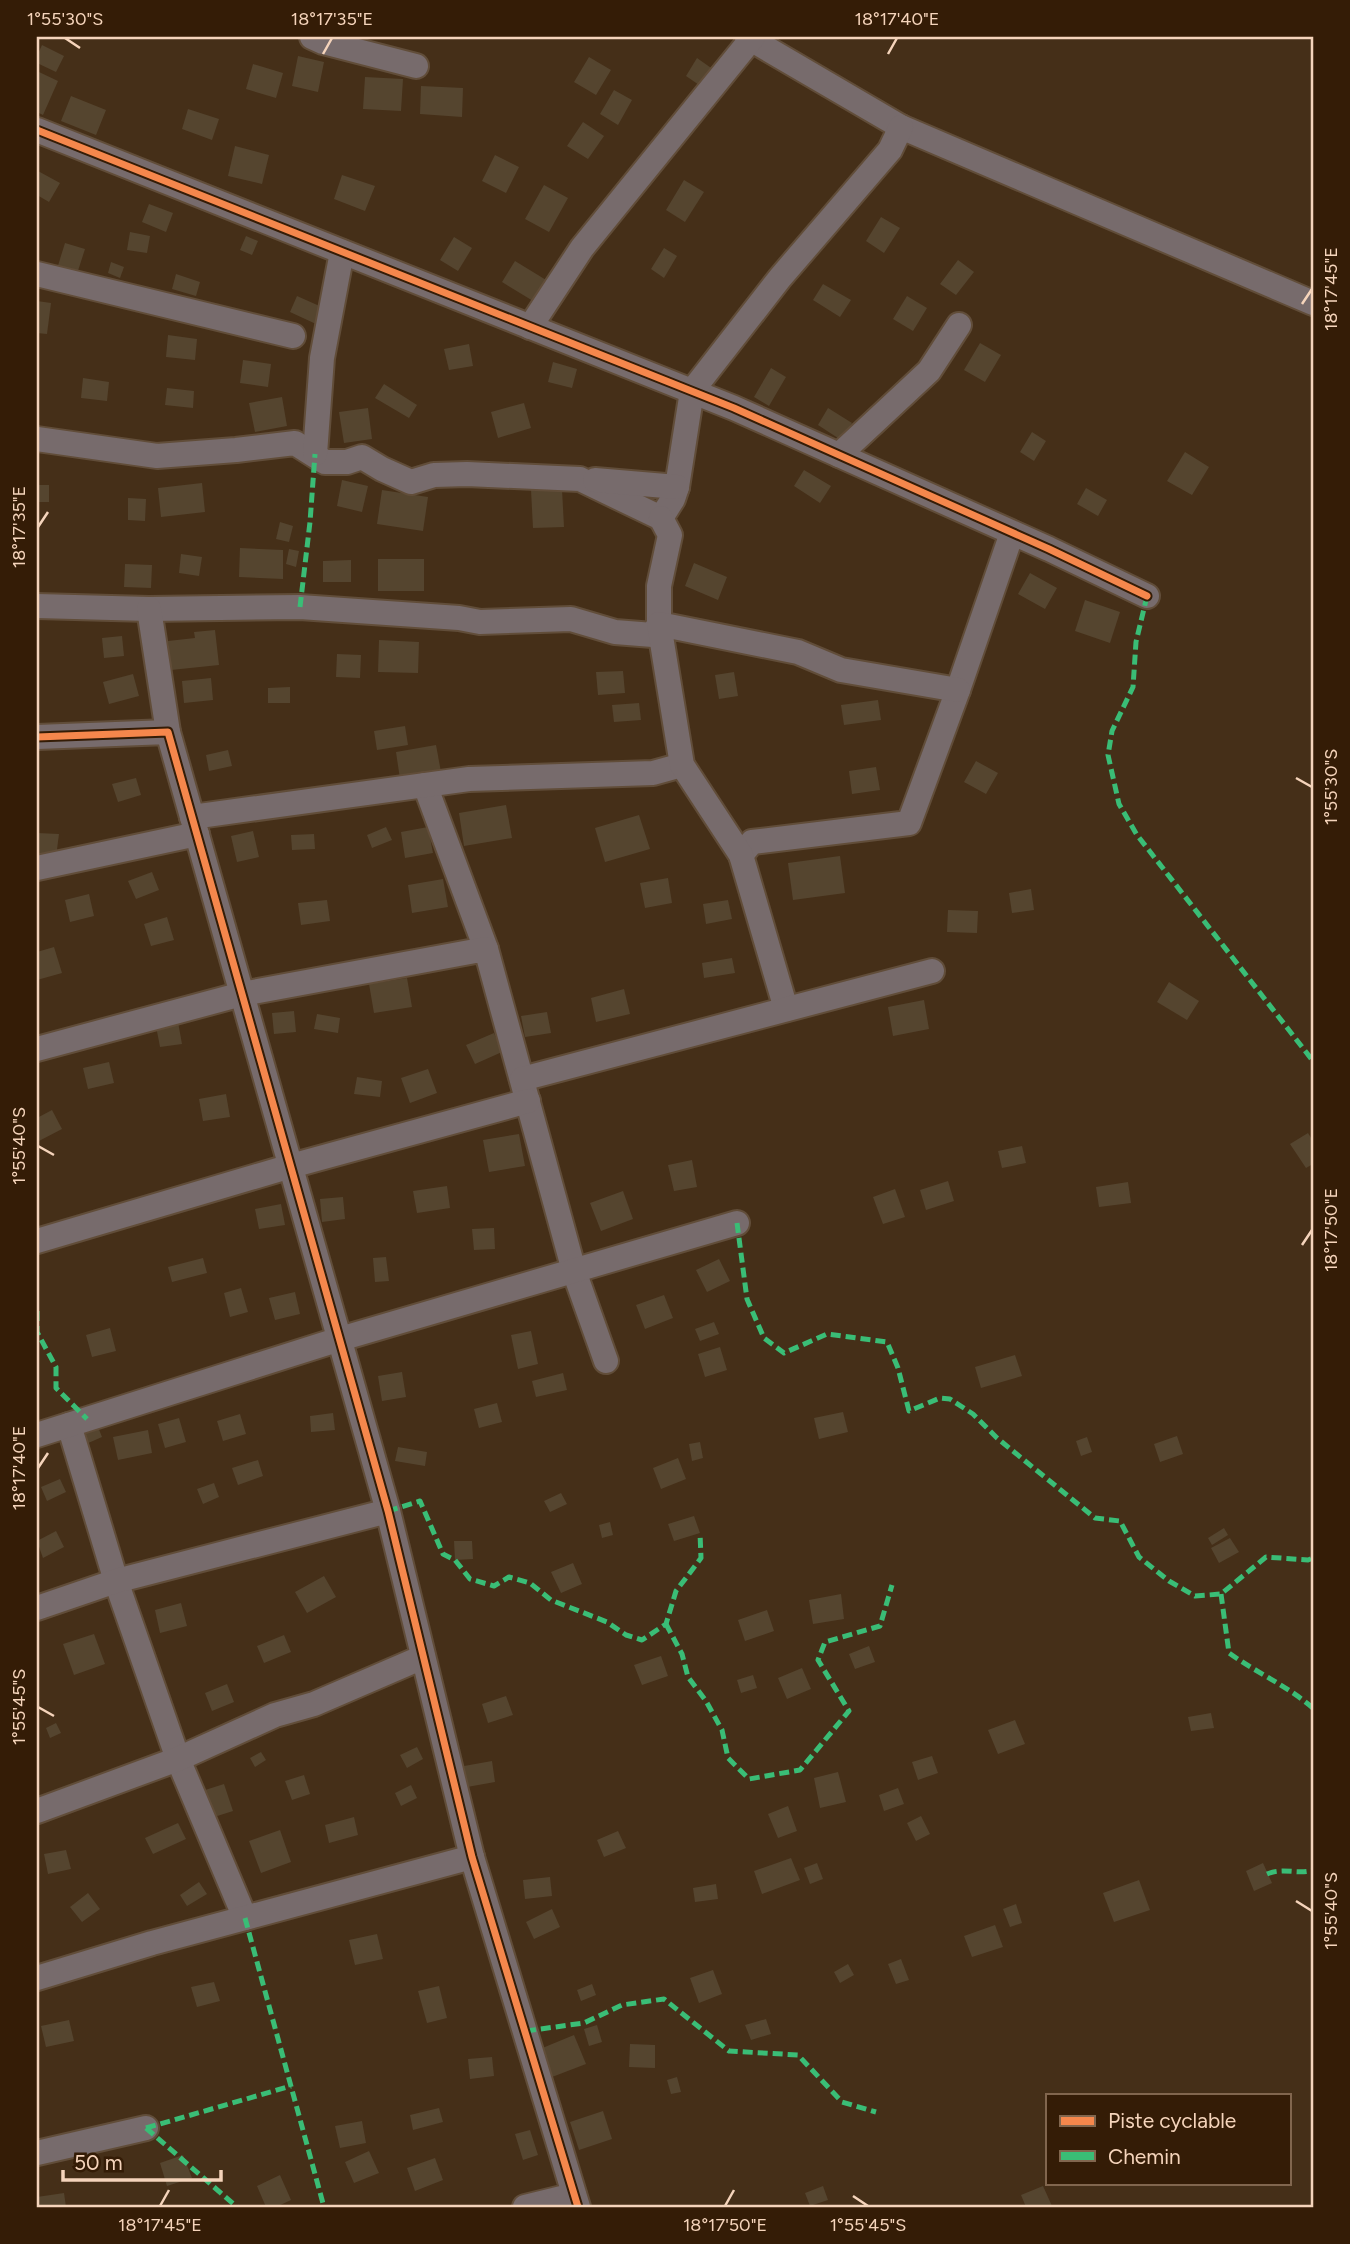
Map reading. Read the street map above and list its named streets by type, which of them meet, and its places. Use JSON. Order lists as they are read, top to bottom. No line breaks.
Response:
{"legend":["Piste cyclable","Chemin"],"scale_bar":"50 m","coordinates":["1°55'30\"S","18°17'35\"E","18°17'40\"E","18°17'45\"E","1°55'40\"S","18°17'50\"E","1°55'45\"S"]}
